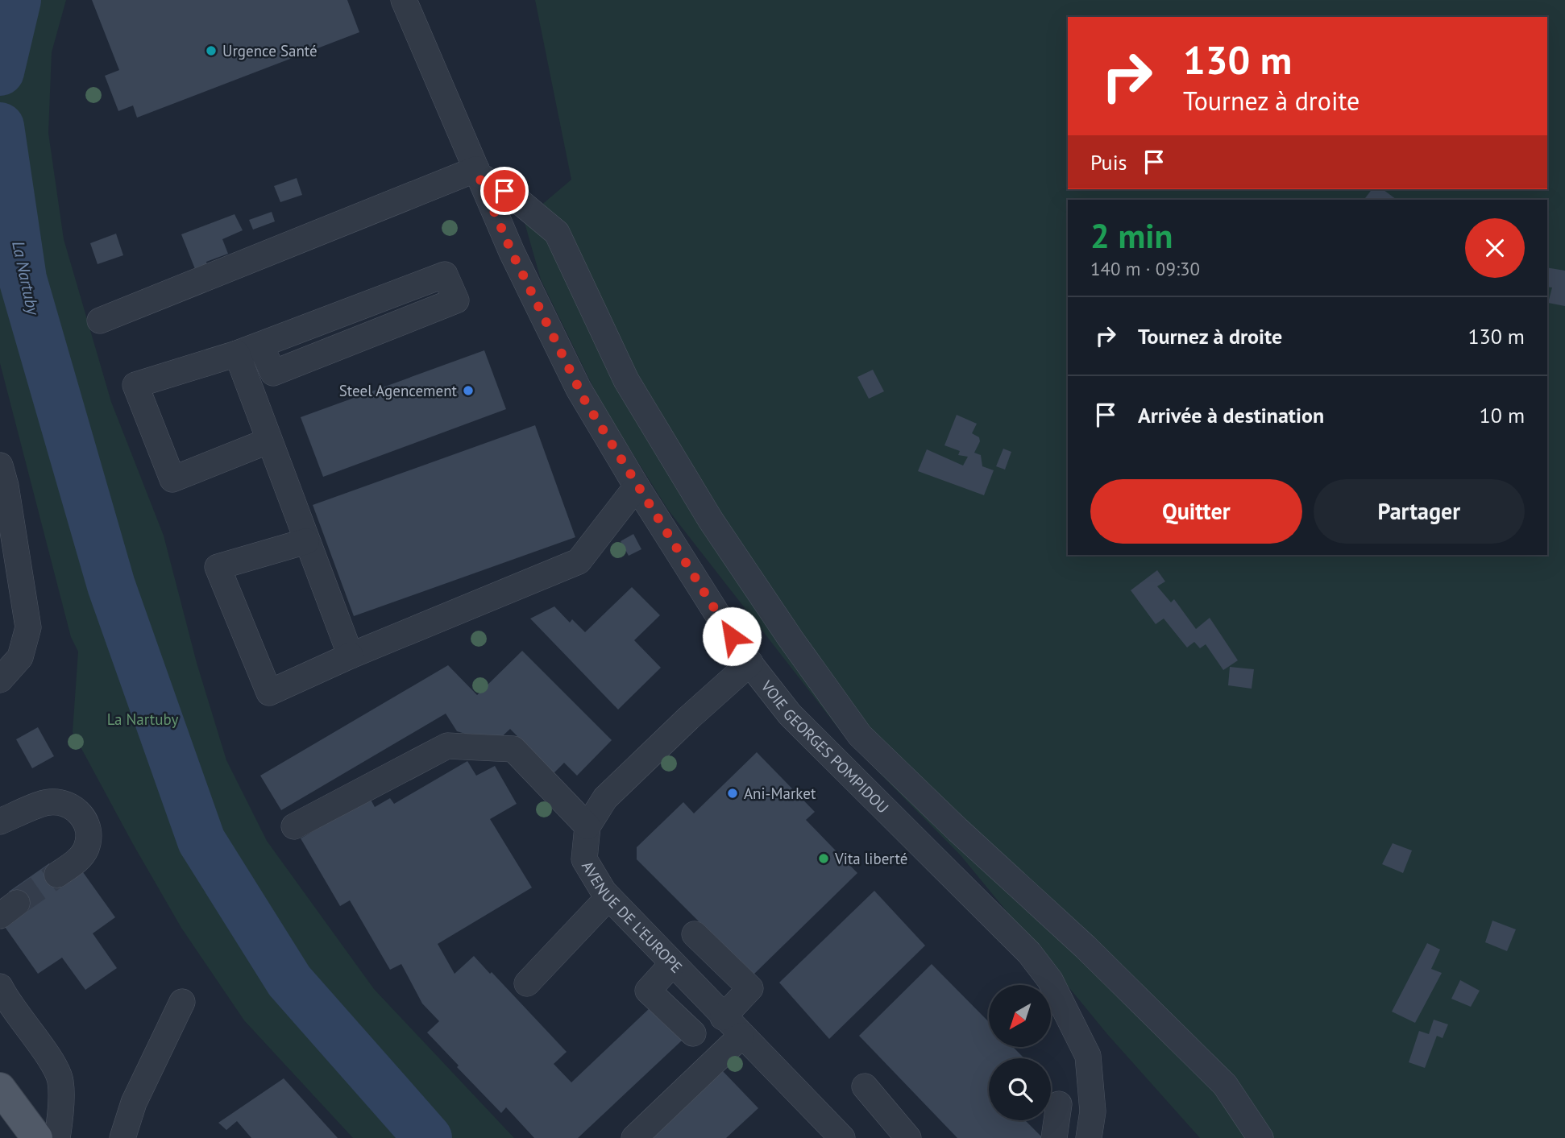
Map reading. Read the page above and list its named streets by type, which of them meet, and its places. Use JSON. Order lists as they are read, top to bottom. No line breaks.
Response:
{"streets":{"street":["VOIE GEORGES POMPIDOU","AVENUE DE L'EUROPE"]},"crossings":[["VOIE GEORGES POMPIDOU","AVENUE DE L'EUROPE"]],"water":["La Nartuby"],"parks":["La Nartuby"],"places":["Urgence Santé","Steel Agencement","Ani-Market","Vita liberté"],"north":"bottom left","page":{"turn":["130 m","Tournez à droite"],"then":"Puis","heading":["2 min","140 m · 09:30"],"list":[{"name":"Tournez à droite","value":"130 m"},{"name":"Arrivée à destination","value":"10 m"}],"buttons":["Quitter","Partager"]}}
